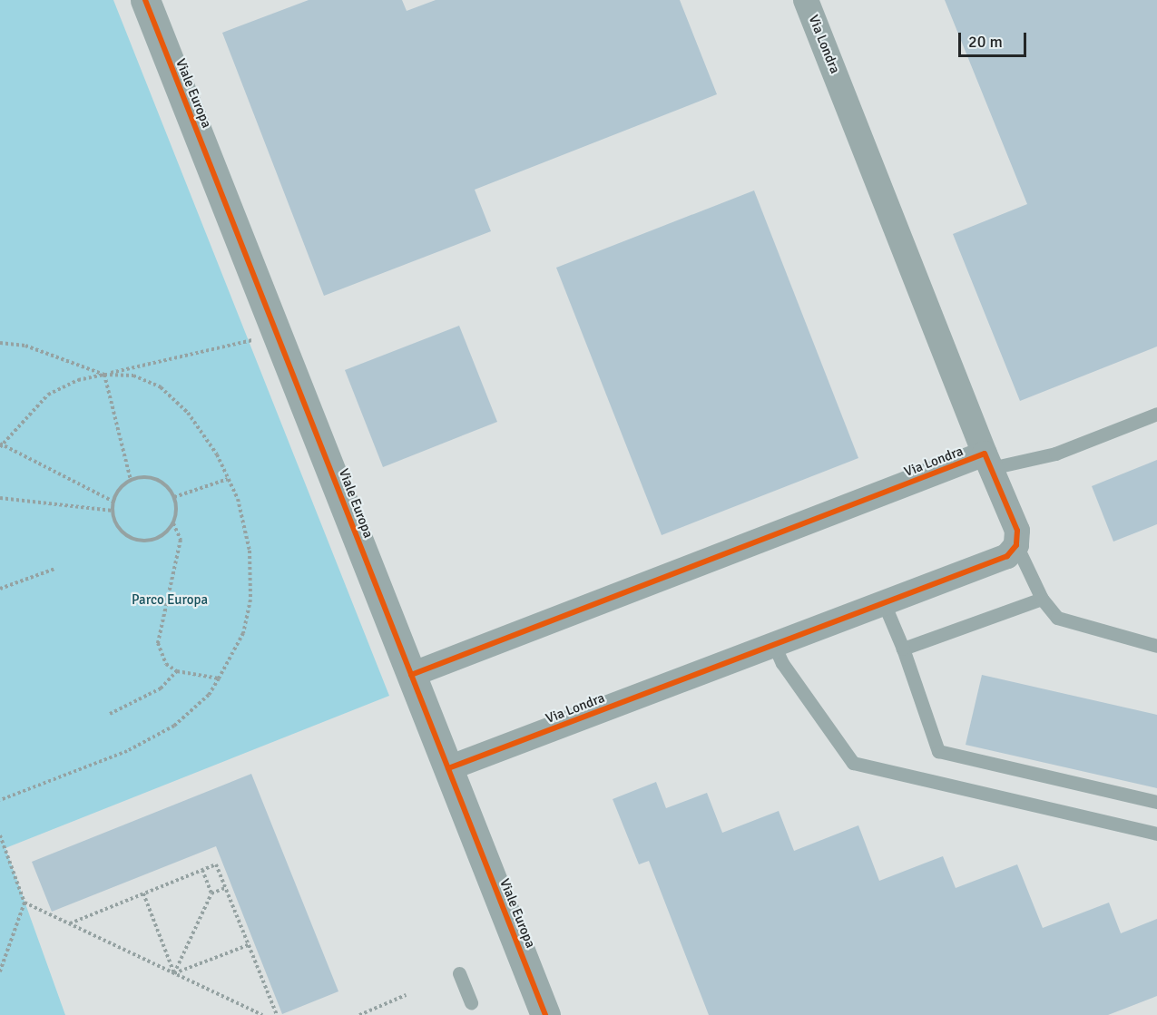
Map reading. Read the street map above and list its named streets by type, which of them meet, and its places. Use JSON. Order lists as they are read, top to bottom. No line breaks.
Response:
{"streets":{"street":["Via Londra","Viale Europa"]},"crossings":[["Via Londra","Viale Europa"]],"parks":["Parco Europa"],"scale_bar":"20 m"}
